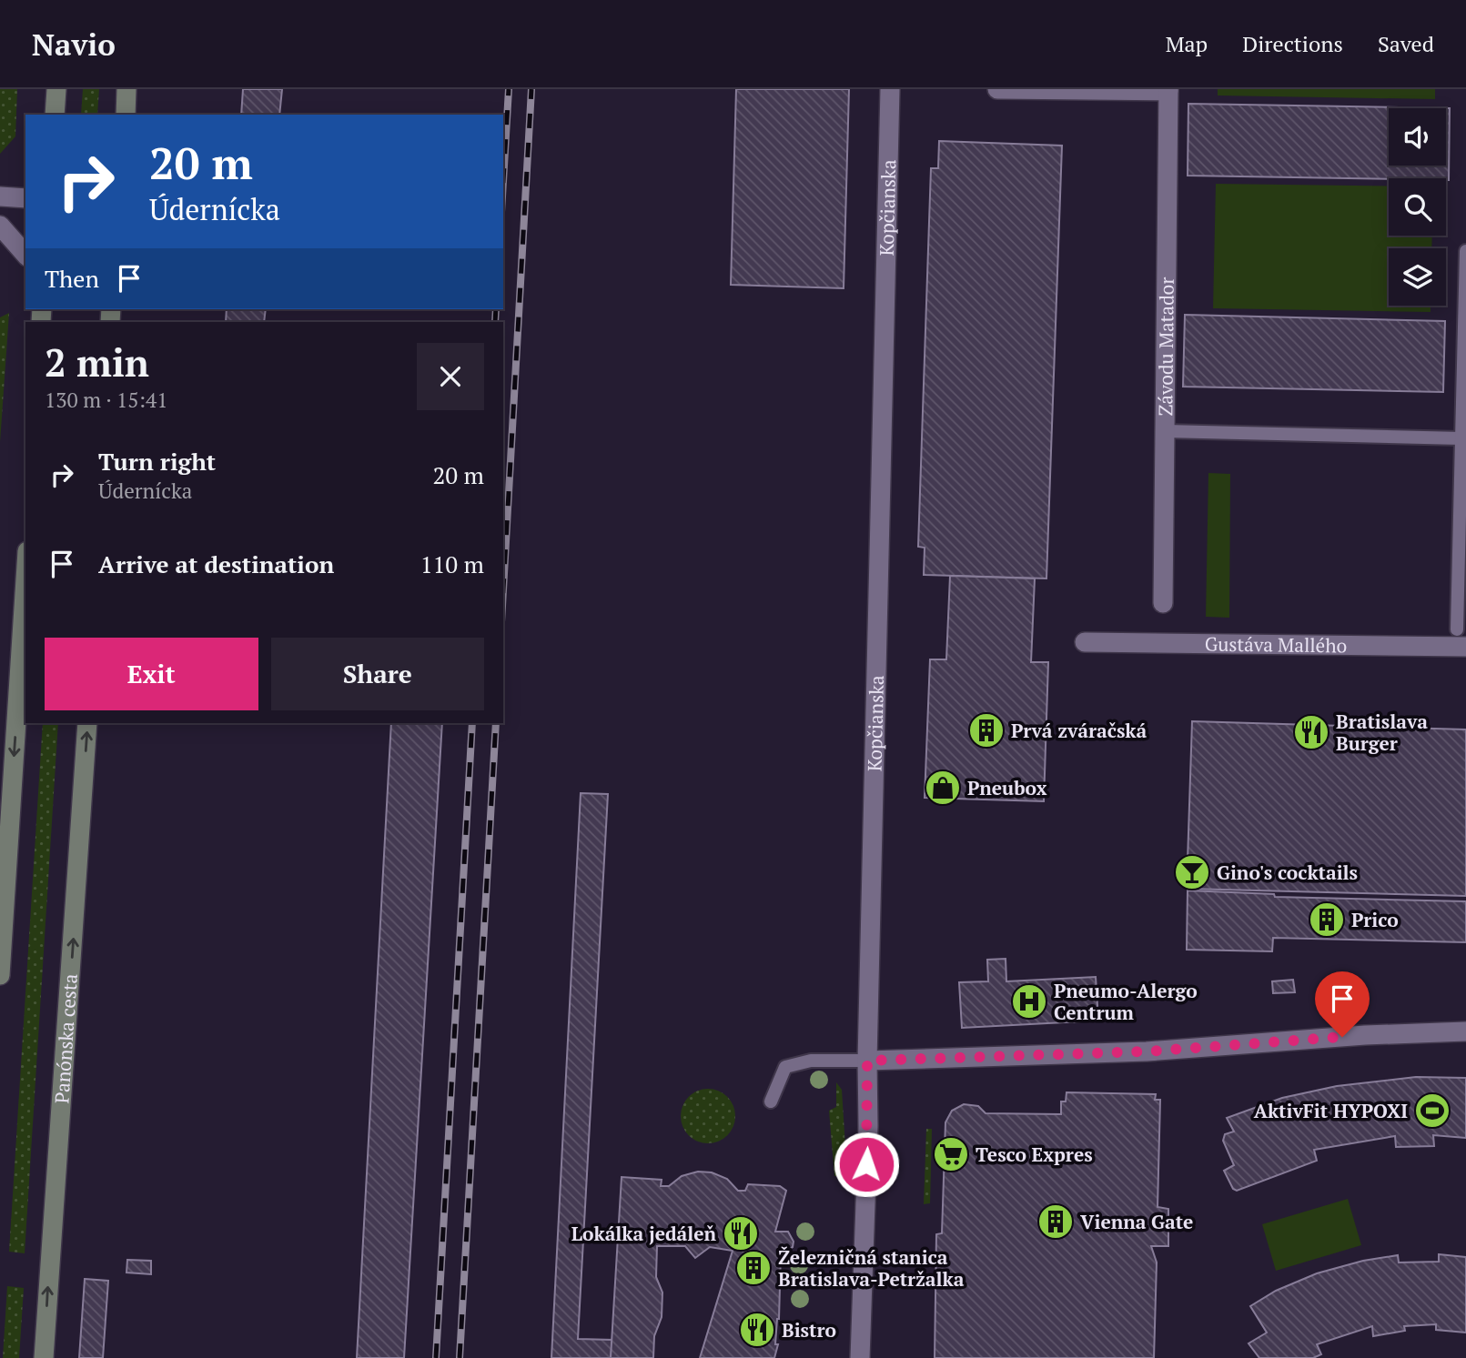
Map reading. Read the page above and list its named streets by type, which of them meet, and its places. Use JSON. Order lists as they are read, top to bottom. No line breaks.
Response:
{"streets":{"main road":["Panónska cesta"],"street":["Kopčianska","Závodu Matador","Gustáva Mallého"]},"places":{"building":["Prvá zváračská","Prico","Vienna Gate","Železničná stanica Bratislava-Petržalka"],"restaurant":["Bratislava Burger","Lokálka jedáleň","Bistro"],"shop":["Pneubox"],"bar":["Gino's cocktails"],"hospital":["Pneumo-Alergo Centrum"],"sports":["AktivFit HYPOXI"],"supermarket":["Tesco Expres"]},"page":{"header":"Navio","nav":["Map","Directions","Saved"],"turn":["20 m","Údernícka"],"then":"Then","heading":["2 min","130 m · 15:41"],"list":[{"name":"Turn right","note":"Údernícka","value":"20 m"},{"name":"Arrive at destination","value":"110 m"}],"buttons":["Exit","Share"]}}
